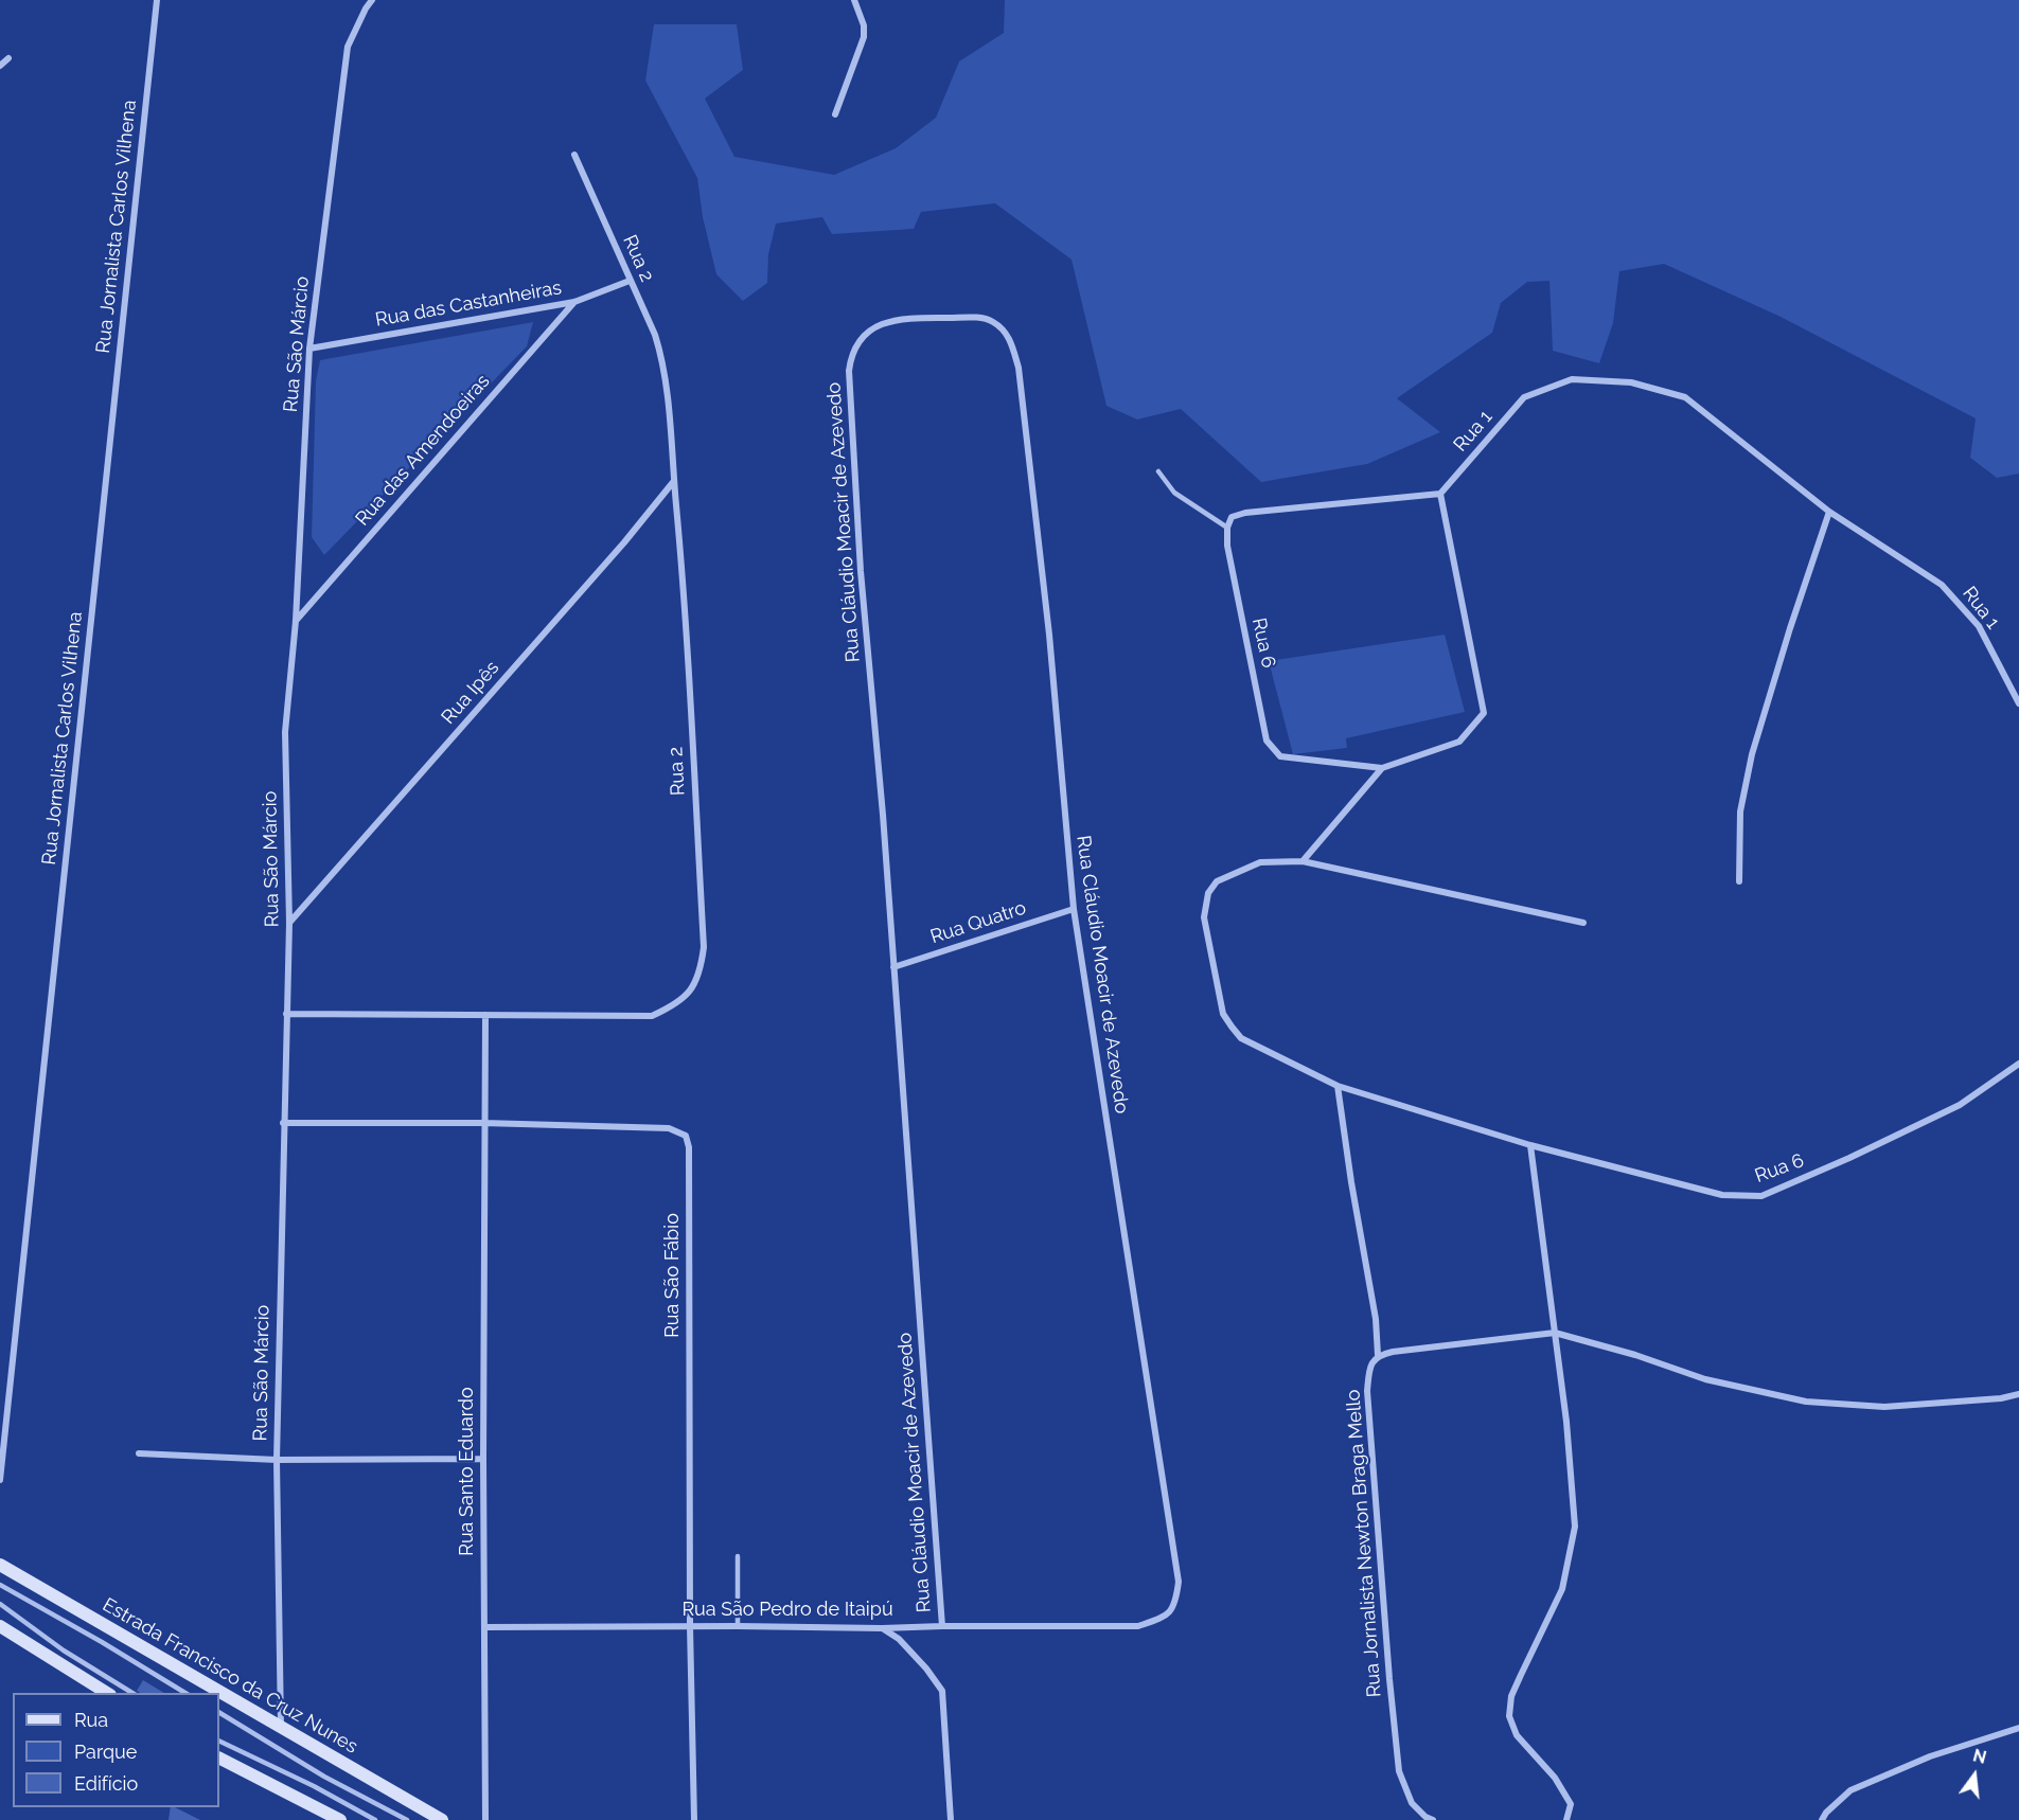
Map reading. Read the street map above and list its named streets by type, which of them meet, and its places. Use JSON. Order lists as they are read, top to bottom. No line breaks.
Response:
{"streets":{"main road":["Estrada Francisco da Cruz Nunes"],"street":["Rua Jornalista Carlos Vilhena","Rua 2","Rua das Castanheiras","Rua São Márcio","Rua 1","Rua das Amendoeiras","Rua Cláudio Moacir de Azevedo","Rua 6","Rua Ipês","Rua Quatro","Rua São Fábio","Rua Santo Eduardo","Rua Jornalista Newton Braga Mello","Rua São Pedro de Itaipú"]},"crossings":[["Rua 2","Rua das Castanheiras"],["Rua 2","Rua São Márcio"],["Rua 2","Rua Ipês"],["Rua 2","Rua Santo Eduardo"],["Rua das Castanheiras","Rua São Márcio"],["Rua das Castanheiras","Rua das Amendoeiras"],["Rua São Márcio","Rua das Amendoeiras"],["Rua São Márcio","Rua Ipês"],["Rua São Márcio","Rua São Fábio"],["Rua São Márcio","Estrada Francisco da Cruz Nunes"],["Rua Cláudio Moacir de Azevedo","Rua Quatro"],["Rua Cláudio Moacir de Azevedo","Rua São Pedro de Itaipú"],["Rua São Fábio","Rua Santo Eduardo"],["Rua São Fábio","Rua São Pedro de Itaipú"],["Rua Santo Eduardo","Rua São Pedro de Itaipú"]],"legend":["Rua","Parque","Edifício"],"north":"top"}
